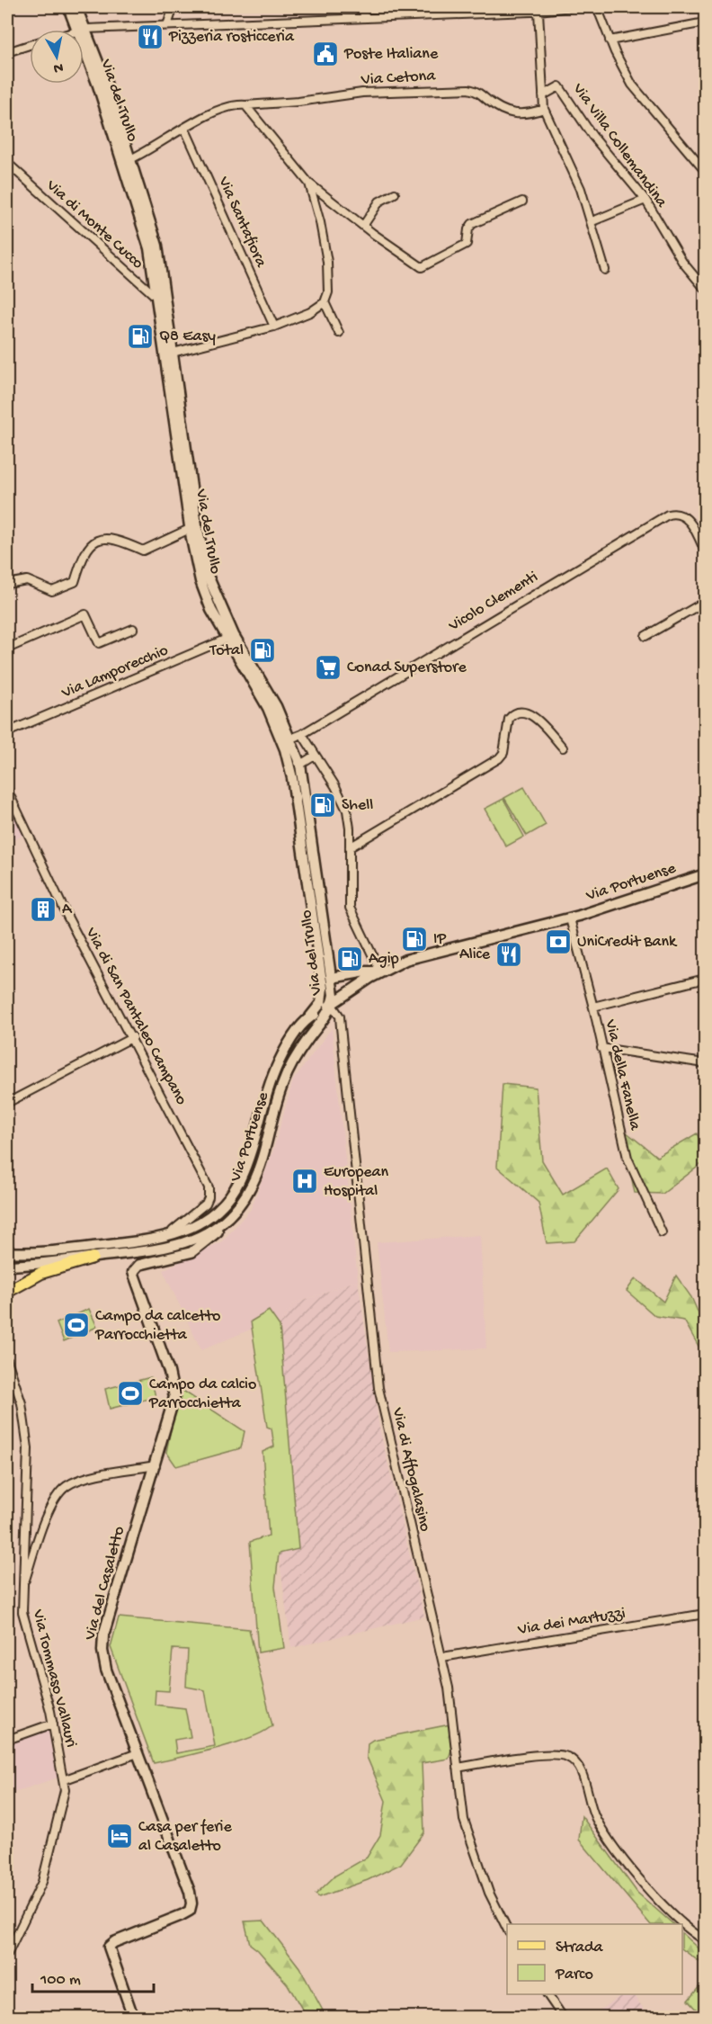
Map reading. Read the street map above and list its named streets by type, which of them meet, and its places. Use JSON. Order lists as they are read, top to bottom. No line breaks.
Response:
{"streets":{"street":["Via Cetona","Via del Trullo","Via Villa Collemandina","Via Santafiora","Via di Monte Cucco","Vicolo Clementi","Via Lamporecchio","Via Portuense","Via di San Pantaleo Campano","Via della Fanella","Via di Affogalasino","Via del Casaletto","Via dei Martuzzi","Via Tommaso Vallauri"]},"crossings":[["Via Cetona","Via del Trullo"],["Via Cetona","Via Santafiora"],["Via del Trullo","Via di Monte Cucco"],["Via del Trullo","Vicolo Clementi"],["Via del Trullo","Via Lamporecchio"],["Via del Trullo","Via Portuense"],["Via del Trullo","Via di Affogalasino"],["Via Portuense","Via di San Pantaleo Campano"],["Via Portuense","Via della Fanella"],["Via Portuense","Via di Affogalasino"],["Via Portuense","Via del Casaletto"],["Via di Affogalasino","Via dei Martuzzi"]],"places":{"restaurant":["Pizzeria rosticceria","Alice"],"public building":["Poste Italiane"],"fuel station":["Q8 Easy","Total","Shell","IP","Agip"],"supermarket":["Conad Superstore"],"building":["A"],"bank":["UniCredit Bank"],"hospital":["European Hospital"],"sports":["Campo da calcetto Parrocchietta","Campo da calcio Parrocchietta"],"hotel":["Casa per ferie al Casaletto"]},"legend":["Strada","Parco"],"scale_bar":"100 m","north":"bottom"}
